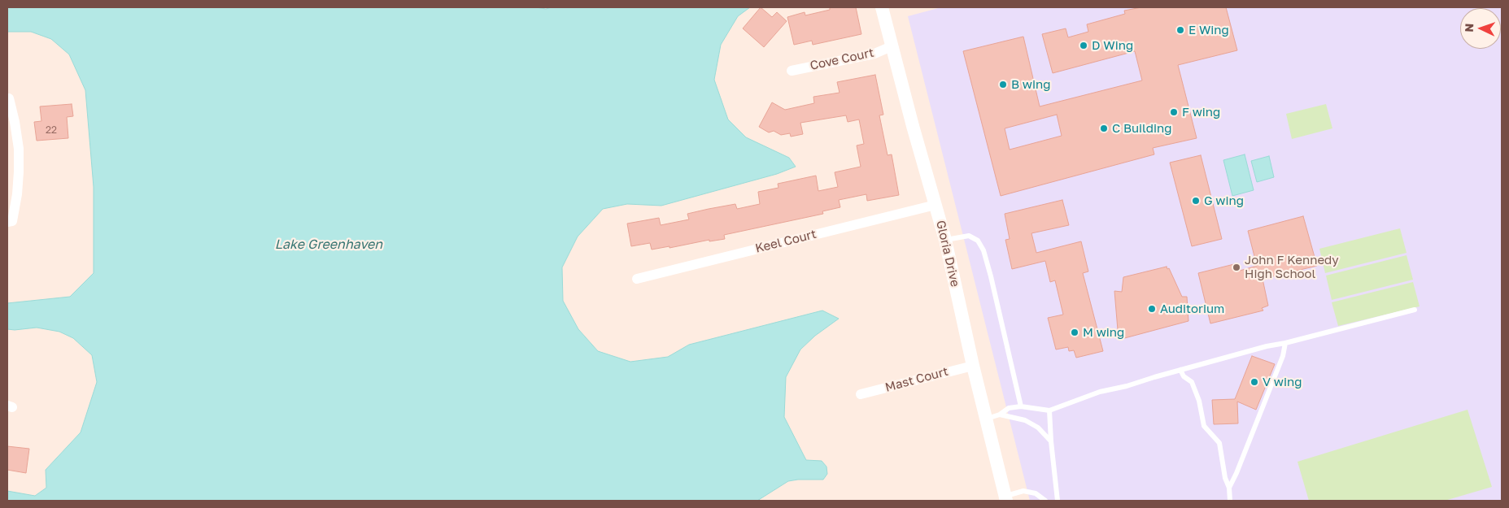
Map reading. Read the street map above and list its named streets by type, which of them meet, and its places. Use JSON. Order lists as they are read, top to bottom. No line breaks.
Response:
{"streets":{"street":["Cove Court","Keel Court","Gloria Drive","Mast Court"]},"crossings":[["Cove Court","Gloria Drive"],["Keel Court","Gloria Drive"],["Gloria Drive","Mast Court"]],"water":["Lake Greenhaven"],"places":["E Wing","D Wing","B wing","F wing","C Building","G wing","John F Kennedy High School","Auditorium","M wing","V wing"],"house_numbers":["22"],"north":"left"}
